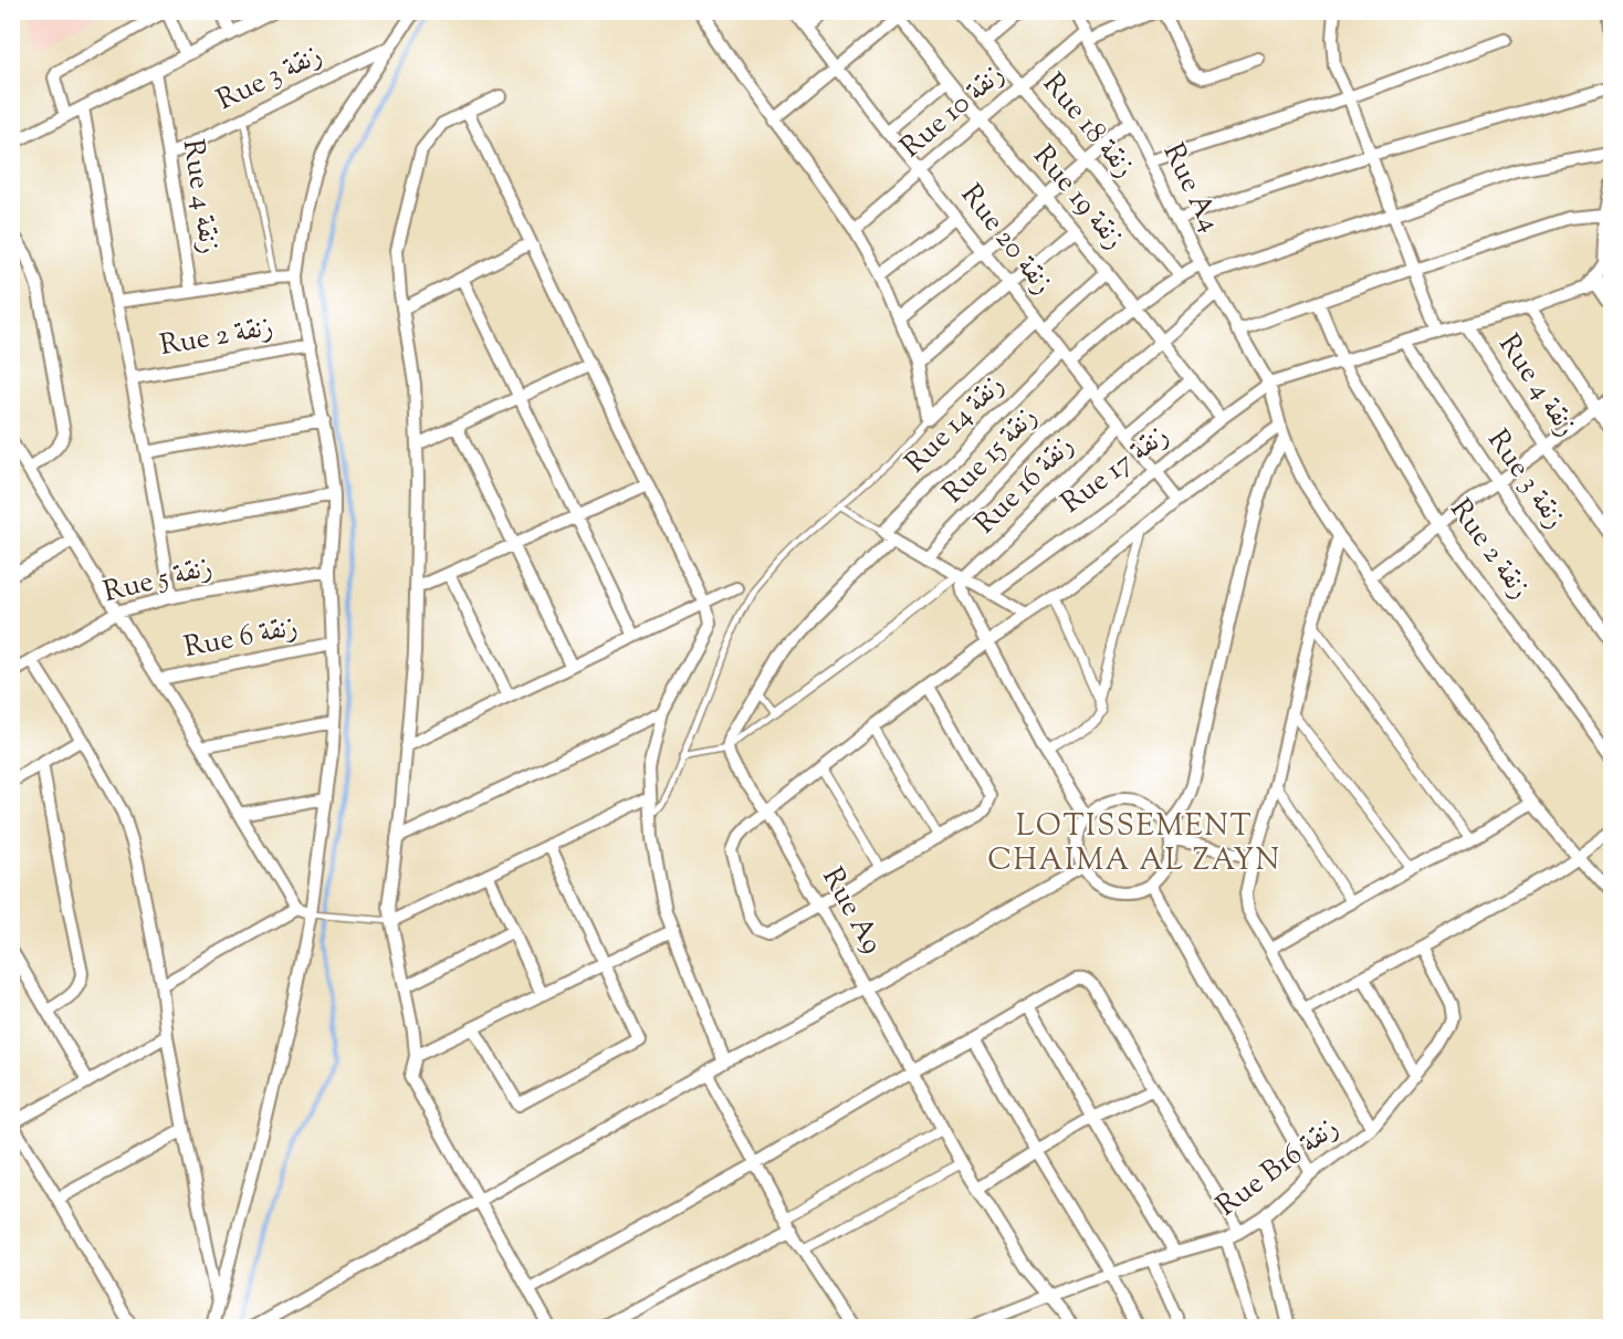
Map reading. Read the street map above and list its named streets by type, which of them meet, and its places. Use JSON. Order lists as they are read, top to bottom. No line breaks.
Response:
{"streets":{"street":["Rue 3 زنقة","Rue 10 زنقة","Rue 18 زنقة","Rue A4","Rue 4 زنقة","Rue 19 زنقة","Rue 20 زنقة","Rue 2 زنقة","Rue 14 زنقة","Rue 15 زنقة","Rue 17 زنقة","Rue 16 زنقة","Rue 5 زنقة","Rue 6 زنقة","Rue A9","Rue B16 زنقة"]},"crossings":[["Rue 3 زنقة","Rue 4 زنقة"],["Rue 3 زنقة","Rue 17 زنقة"],["Rue 10 زنقة","Rue 18 زنقة"],["Rue 10 زنقة","Rue A4"],["Rue 10 زنقة","Rue 19 زنقة"],["Rue 10 زنقة","Rue 20 زنقة"],["Rue A4","Rue 15 زنقة"],["Rue A4","Rue 17 زنقة"],["Rue 4 زنقة","Rue 17 زنقة"],["Rue 19 زنقة","Rue 15 زنقة"],["Rue 19 زنقة","Rue 17 زنقة"],["Rue 19 زنقة","Rue 16 زنقة"],["Rue 20 زنقة","Rue 14 زنقة"],["Rue 20 زنقة","Rue 15 زنقة"],["Rue 20 زنقة","Rue 17 زنقة"],["Rue 20 زنقة","Rue 16 زنقة"],["Rue 2 زنقة","Rue 17 زنقة"],["Rue A9","Rue B16 زنقة"]],"districts":["LOTISSEMENT CHAIMA AL ZAYN"]}
